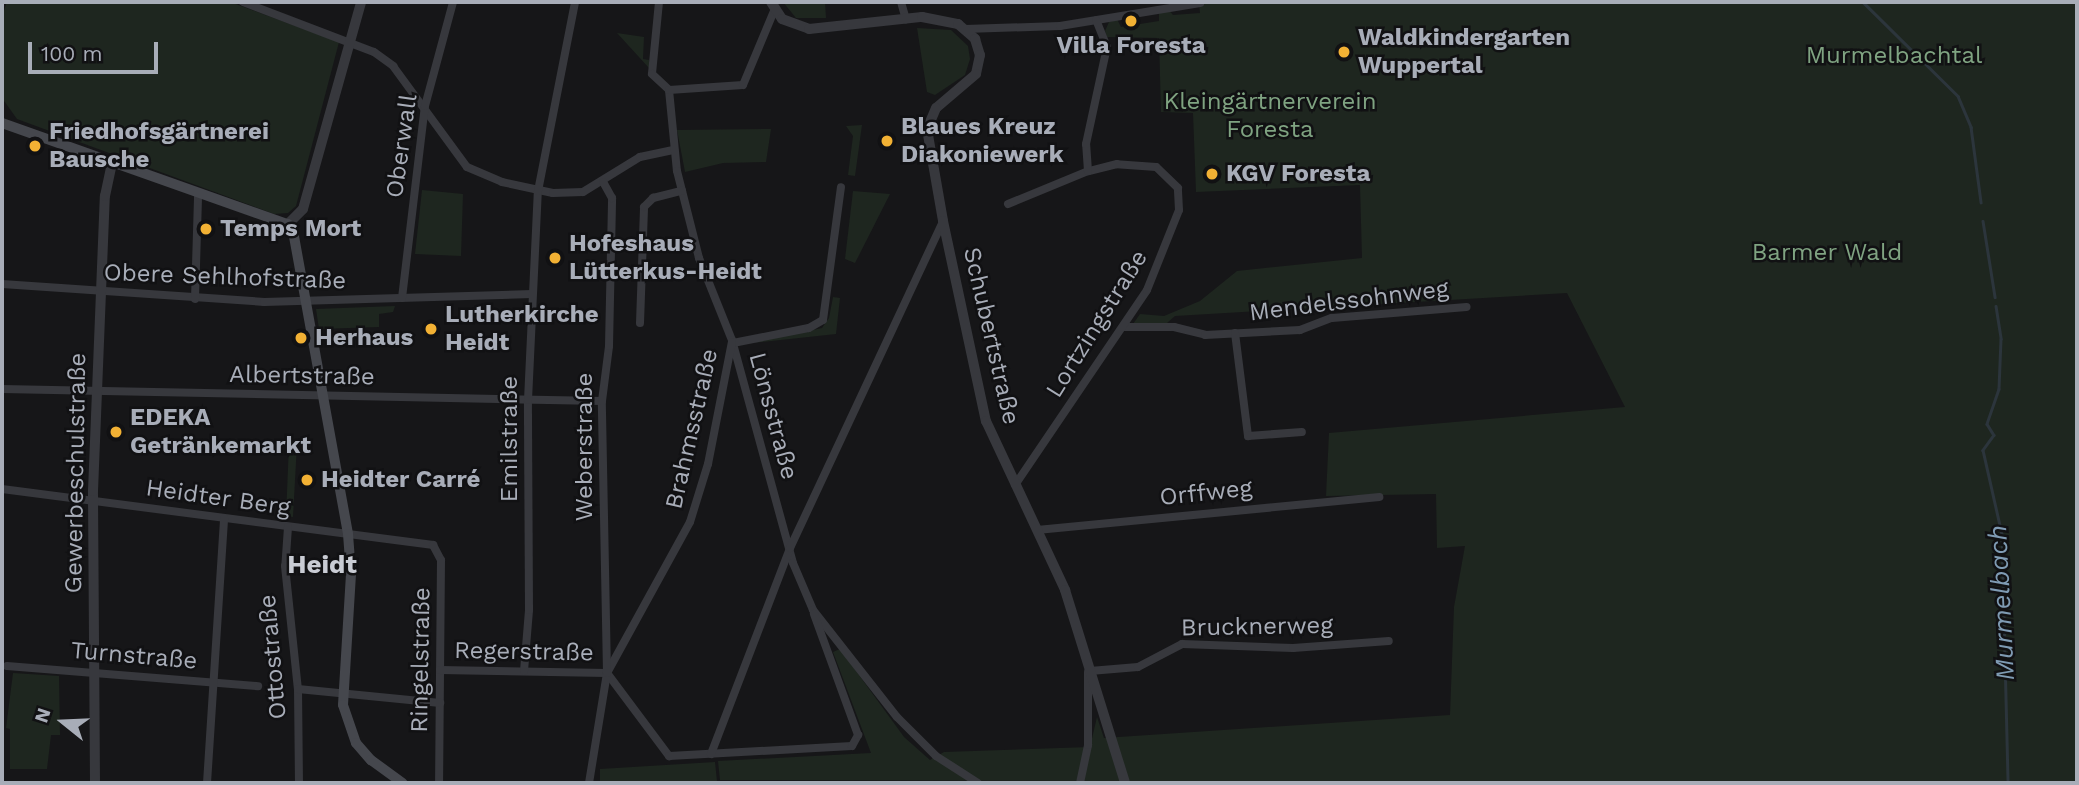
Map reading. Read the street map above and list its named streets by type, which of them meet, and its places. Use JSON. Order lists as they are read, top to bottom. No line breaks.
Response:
{"streets":{"street":["Oberwall","Obere Sehlhofstraße","Mendelssohnweg","Lortzingstraße","Schubertstraße","Albertstraße","Lönsstraße","Brahmsstraße","Emilstraße","Weberstraße","Gewerbeschulstraße","Orffweg","Heidter Berg","Brucknerweg","Regerstraße","Turnstraße","Ottostraße","Ringelstraße"]},"crossings":[["Oberwall","Obere Sehlhofstraße"],["Obere Sehlhofstraße","Emilstraße"],["Obere Sehlhofstraße","Gewerbeschulstraße"],["Mendelssohnweg","Lortzingstraße"],["Lortzingstraße","Schubertstraße"],["Schubertstraße","Orffweg"],["Schubertstraße","Brucknerweg"],["Albertstraße","Emilstraße"],["Albertstraße","Weberstraße"],["Albertstraße","Gewerbeschulstraße"],["Lönsstraße","Brahmsstraße"],["Brahmsstraße","Weberstraße"],["Brahmsstraße","Regerstraße"],["Emilstraße","Regerstraße"],["Weberstraße","Regerstraße"],["Gewerbeschulstraße","Heidter Berg"],["Gewerbeschulstraße","Turnstraße"],["Heidter Berg","Ottostraße"],["Heidter Berg","Ringelstraße"],["Regerstraße","Ringelstraße"]],"districts":["Heidt"],"water":["Murmelbach"],"parks":["Murmelbachtal","Kleingärtnerverein Foresta","Barmer Wald"],"places":["Villa Foresta","Waldkindergarten Wuppertal","Blaues Kreuz Diakoniewerk","Friedhofsgärtnerei Bausche","KGV Foresta","Temps Mort","Hofeshaus Lütterkus-Heidt","Lutherkirche Heidt","Herhaus","EDEKA Getränkemarkt","Heidter Carré"],"scale_bar":"100 m","north":"left"}
